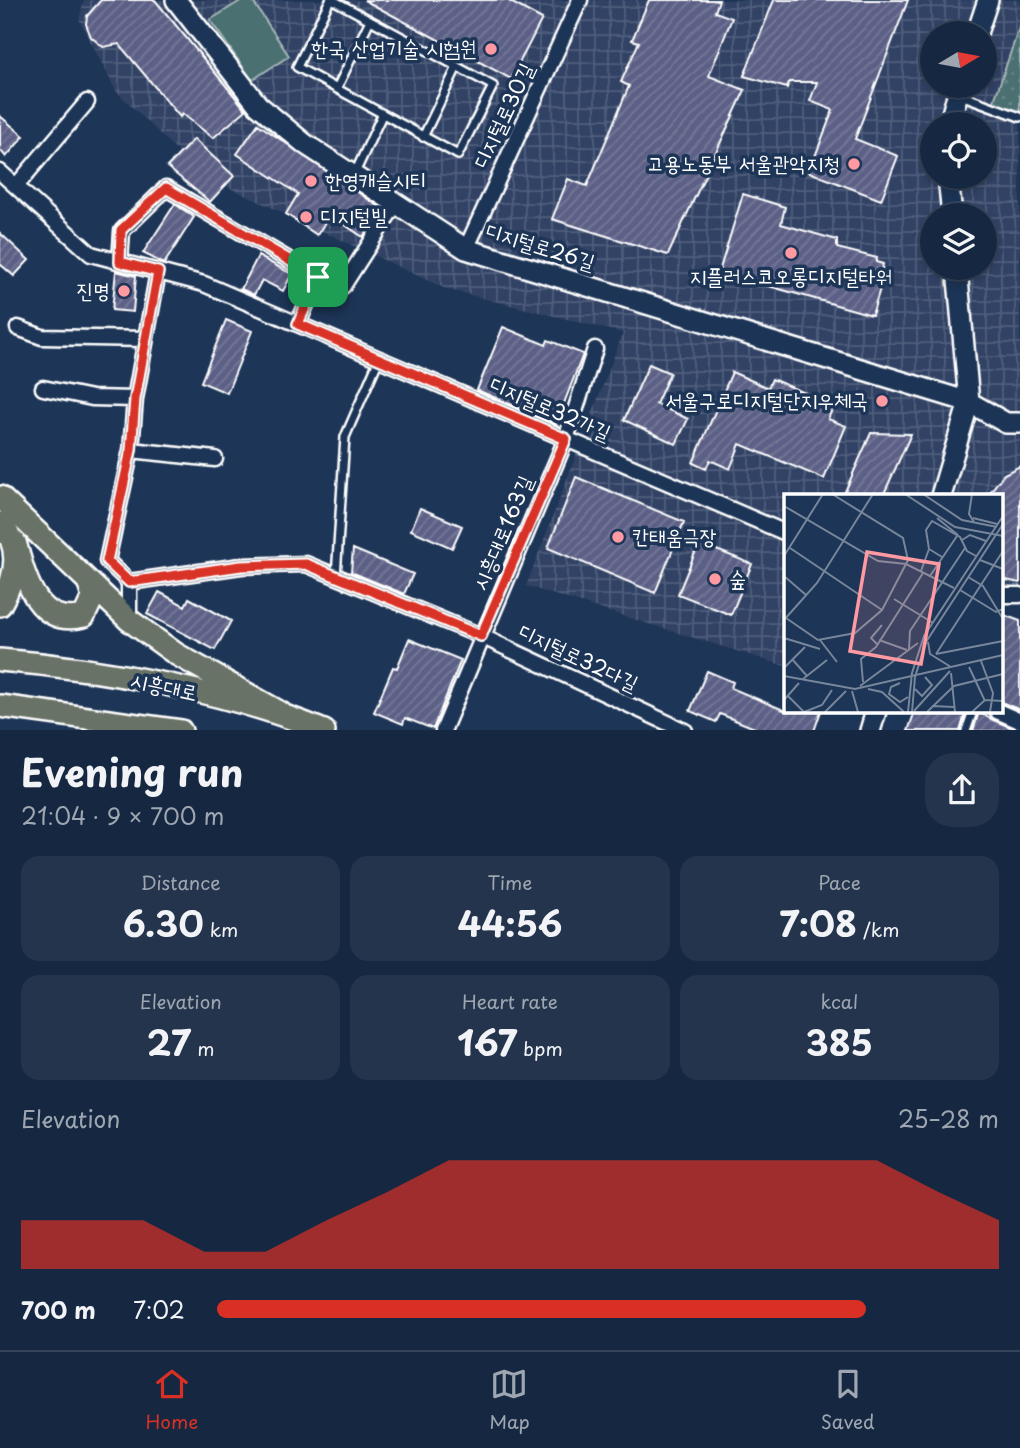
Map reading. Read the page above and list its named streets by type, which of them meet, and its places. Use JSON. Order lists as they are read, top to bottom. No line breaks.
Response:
{"streets":{"main road":["시흥대로"],"street":["디지털로30길","디지털로26길","디지털로32가길","시흥대로163길","디지털로32다길"]},"crossings":[["디지털로30길","디지털로26길"],["디지털로32가길","시흥대로163길"],["시흥대로163길","디지털로32다길"]],"places":["한국 산업기술 시험원","고용노동부 서울관악지청","한영캐슬시티","디지털빌","지플러스코오롱디지털타워","진명","서울구로디지털단지우체국","칸태움극장","숲"],"north":"right","page":{"heading":["Evening run","21:04 · 9 × 700 m"],"stats":[["Distance","6.30 km"],["Time","44:56"],["Pace","7:08 /km"],["Elevation","27 m"],["Heart rate","167 bpm"],["kcal","385"]],"chart":["Elevation","25–28 m"],"list":[{"name":"700 m","note":"7:02"}],"tabs":["Home","Map","Saved"]}}
